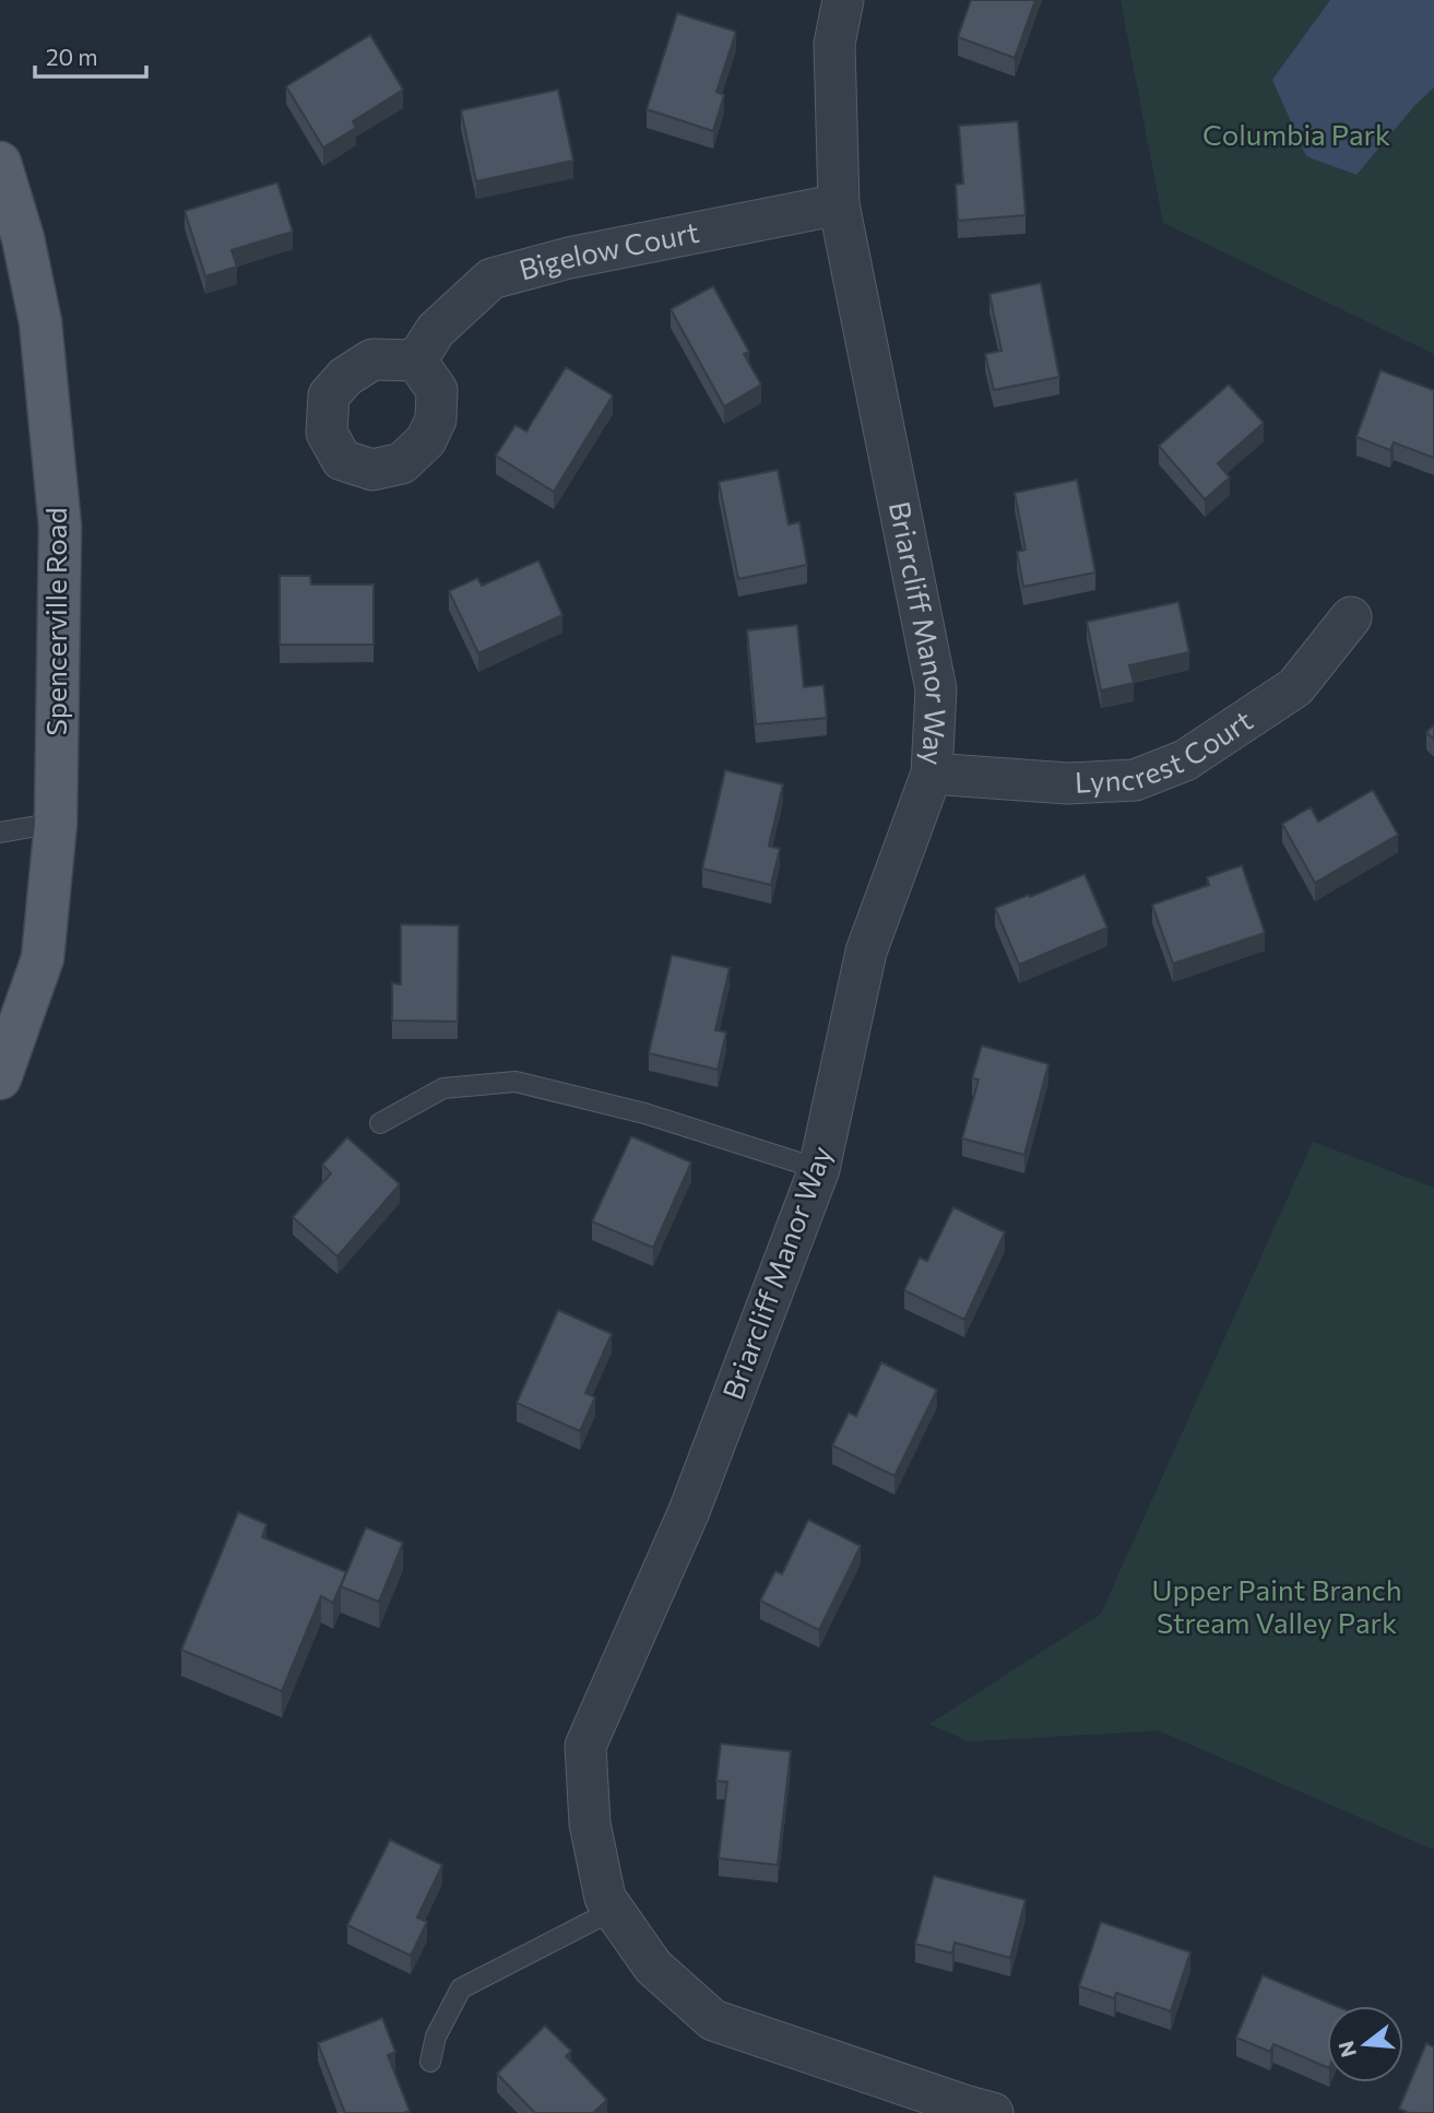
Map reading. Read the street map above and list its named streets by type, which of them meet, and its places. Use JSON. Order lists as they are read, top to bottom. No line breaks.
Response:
{"streets":{"main road":["Spencerville Road"],"street":["Bigelow Court","Briarcliff Manor Way","Lyncrest Court"]},"crossings":[["Bigelow Court","Briarcliff Manor Way"],["Briarcliff Manor Way","Lyncrest Court"]],"parks":["Columbia Park","Upper Paint Branch Stream Valley Park"],"scale_bar":"20 m","north":"left"}
